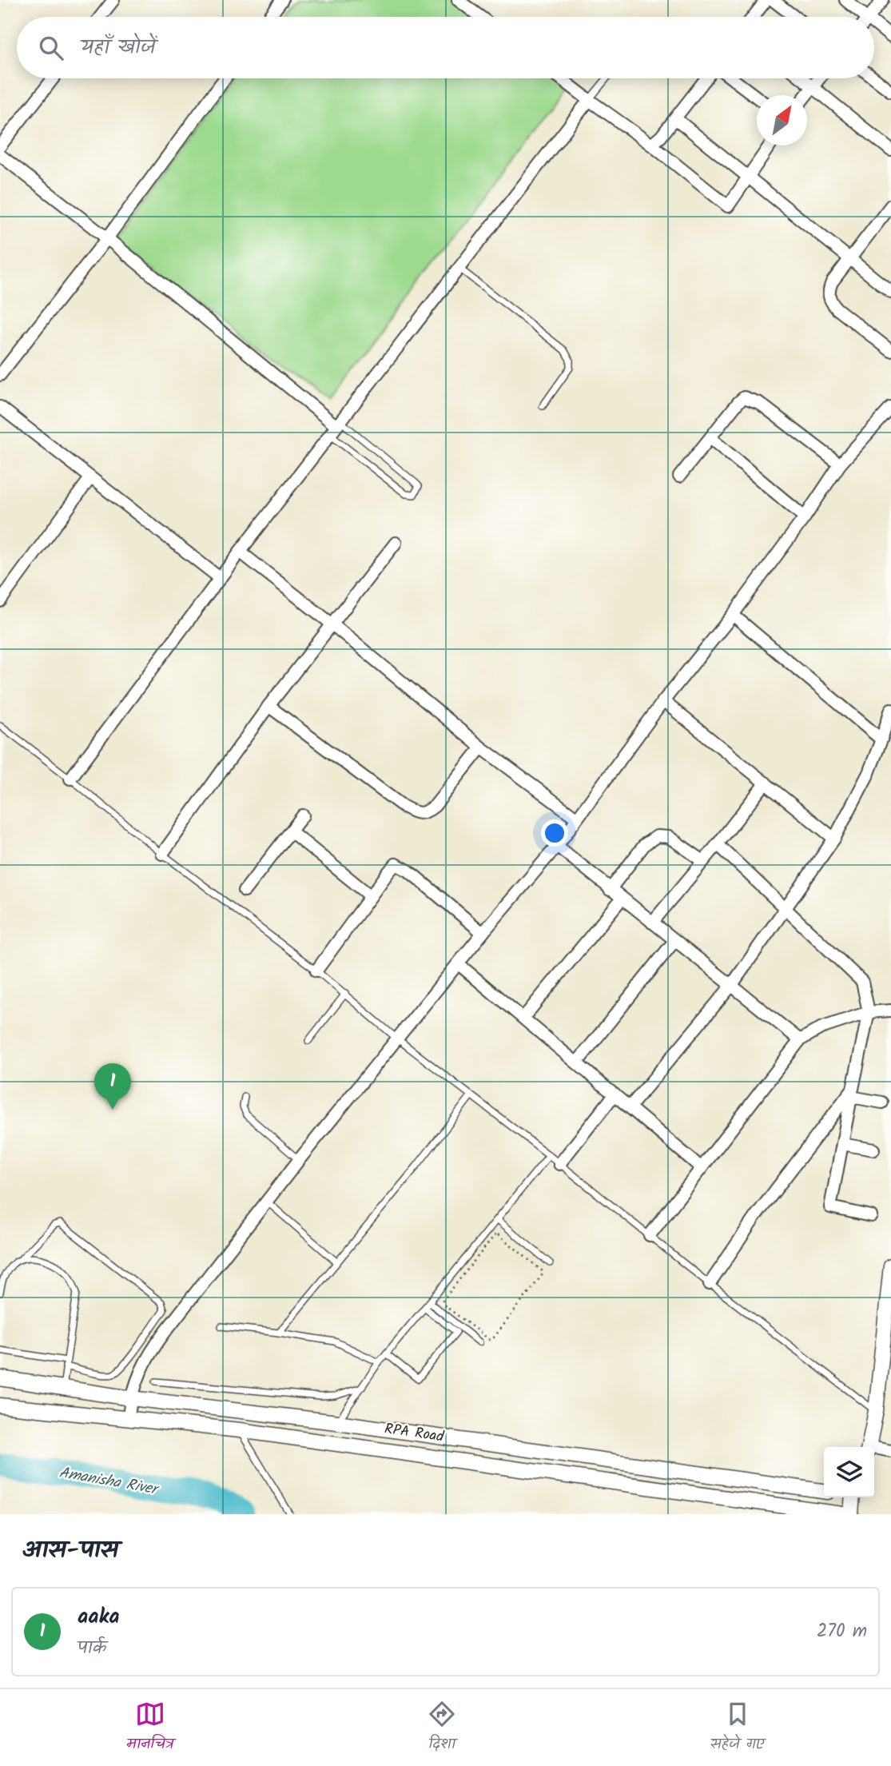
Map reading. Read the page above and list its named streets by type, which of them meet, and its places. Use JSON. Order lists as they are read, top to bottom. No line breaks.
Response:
{"streets":{"street":["RPA Road"]},"water":["Amanisha River"],"north":"top right","page":{"search":"यहाँ खोजें","pins":"1","heading":"आस-पास","list":[{"mark":"1","name":"aaka","note":"पार्क","value":"270 m"}],"nav":["मानचित्र","दिशा","सहेजे गए"]}}
